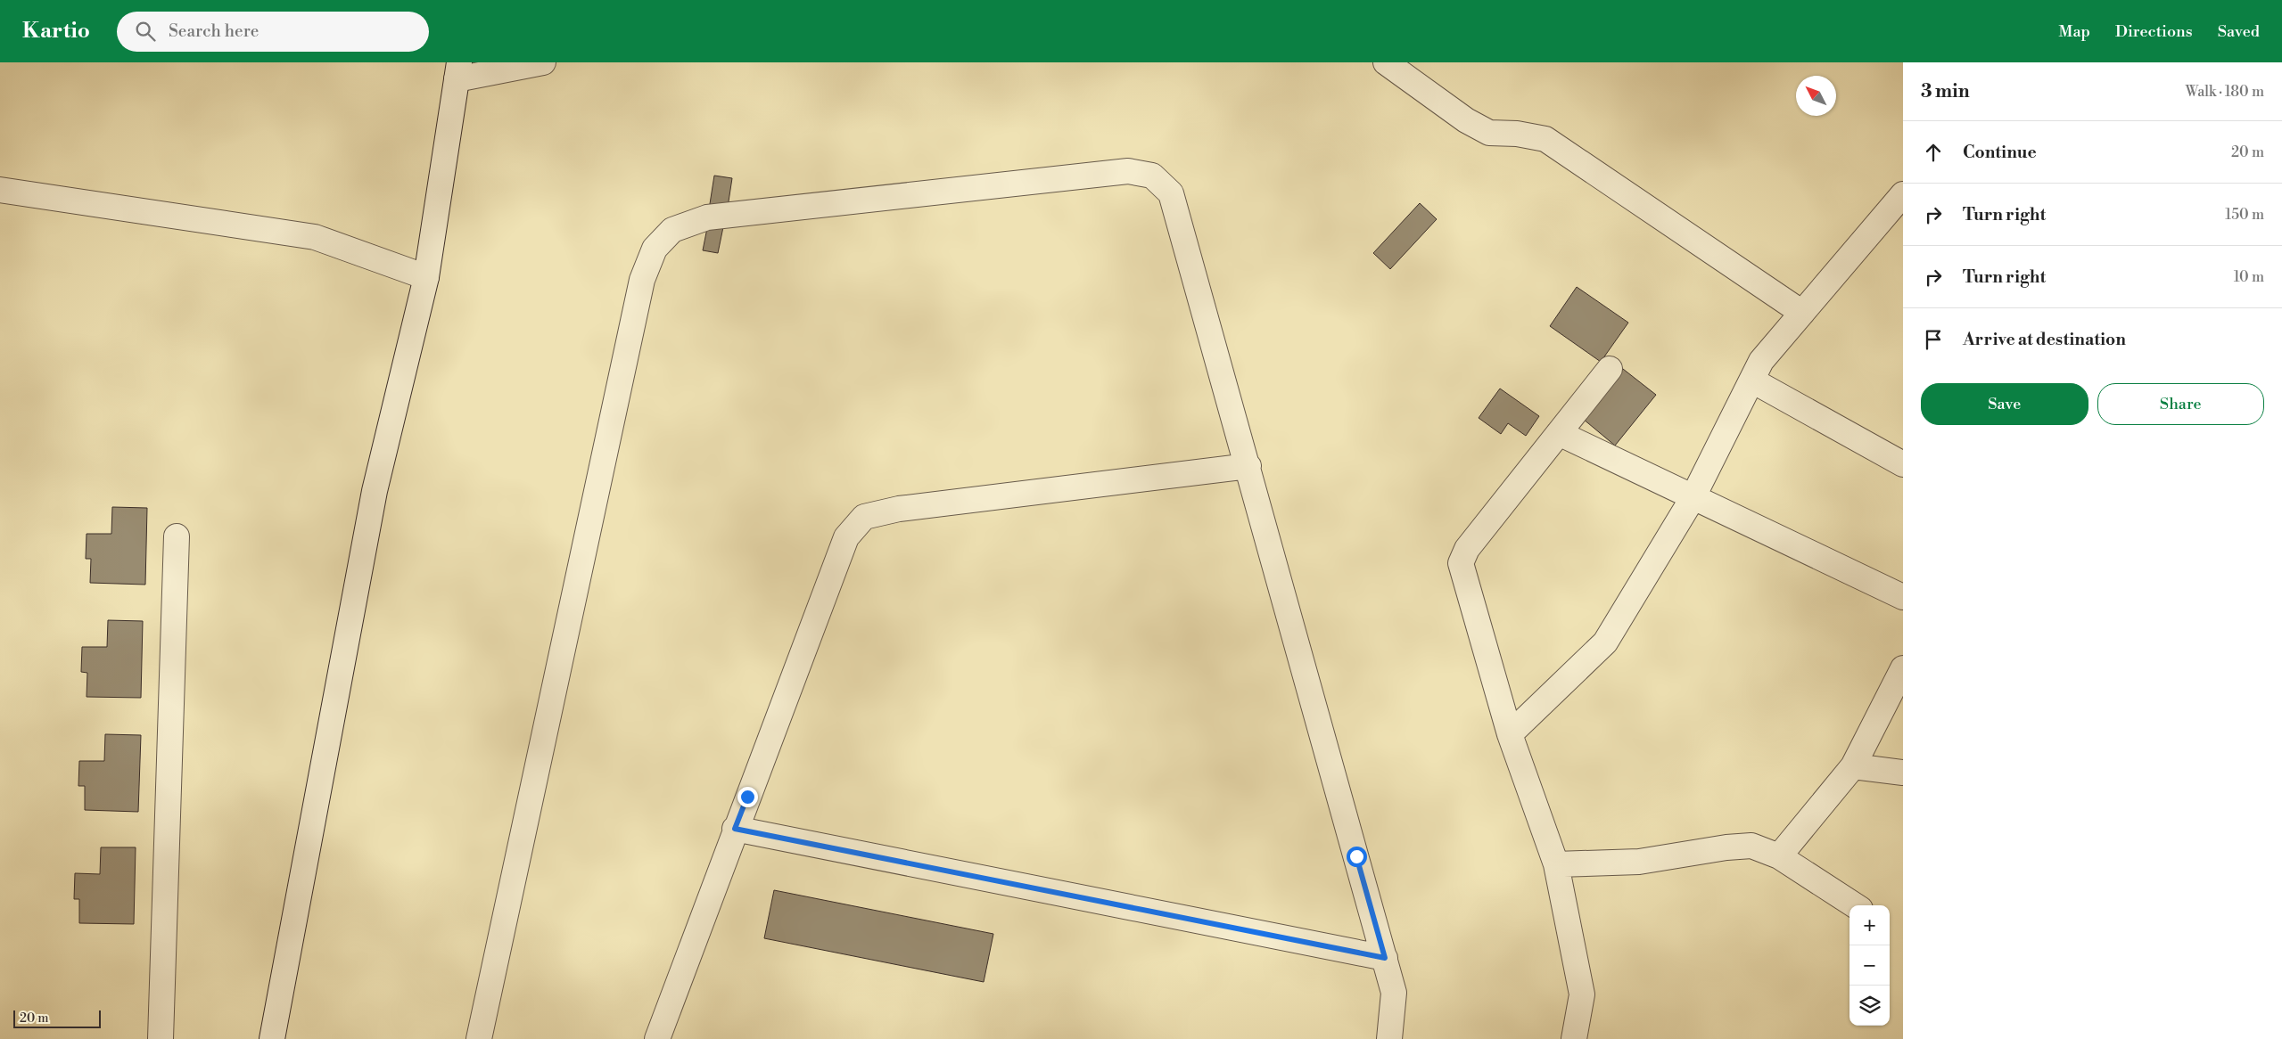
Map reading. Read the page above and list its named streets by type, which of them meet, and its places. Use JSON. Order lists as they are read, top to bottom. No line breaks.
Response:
{"scale_bar":"20 m","north":"top left","page":{"header":"Kartio","search":"Search here","nav":["Map","Directions","Saved"],"heading":["3 min","Walk · 180 m"],"list":[["Continue","20 m"],["Turn right","150 m"],["Turn right","10 m"],"Arrive at destination"],"buttons":["Save","Share"],"map_buttons":["+","−"],"scale":"20 m"}}
